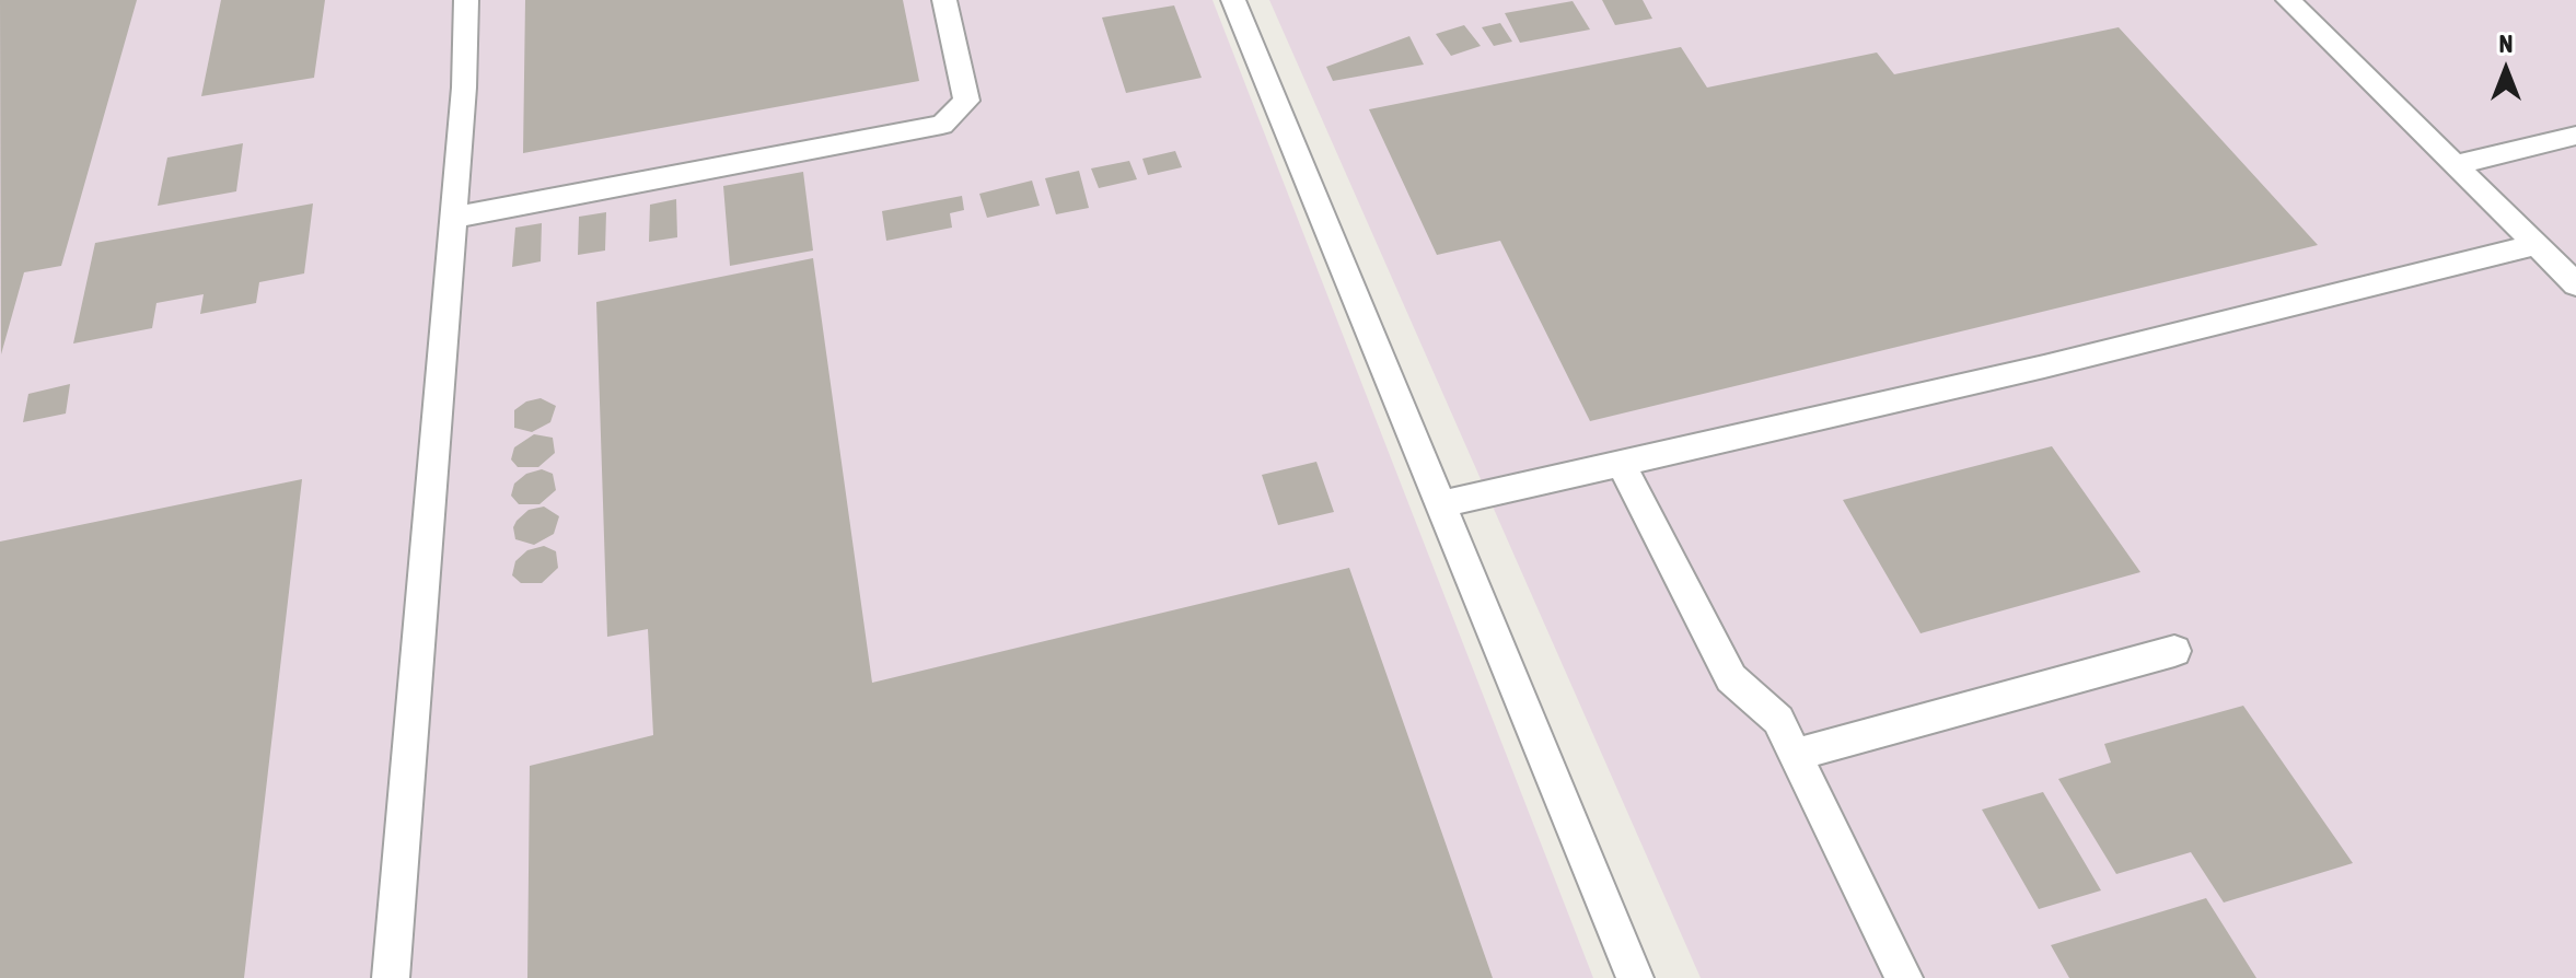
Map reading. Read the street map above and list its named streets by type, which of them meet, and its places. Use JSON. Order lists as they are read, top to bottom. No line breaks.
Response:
{"north":"top"}
